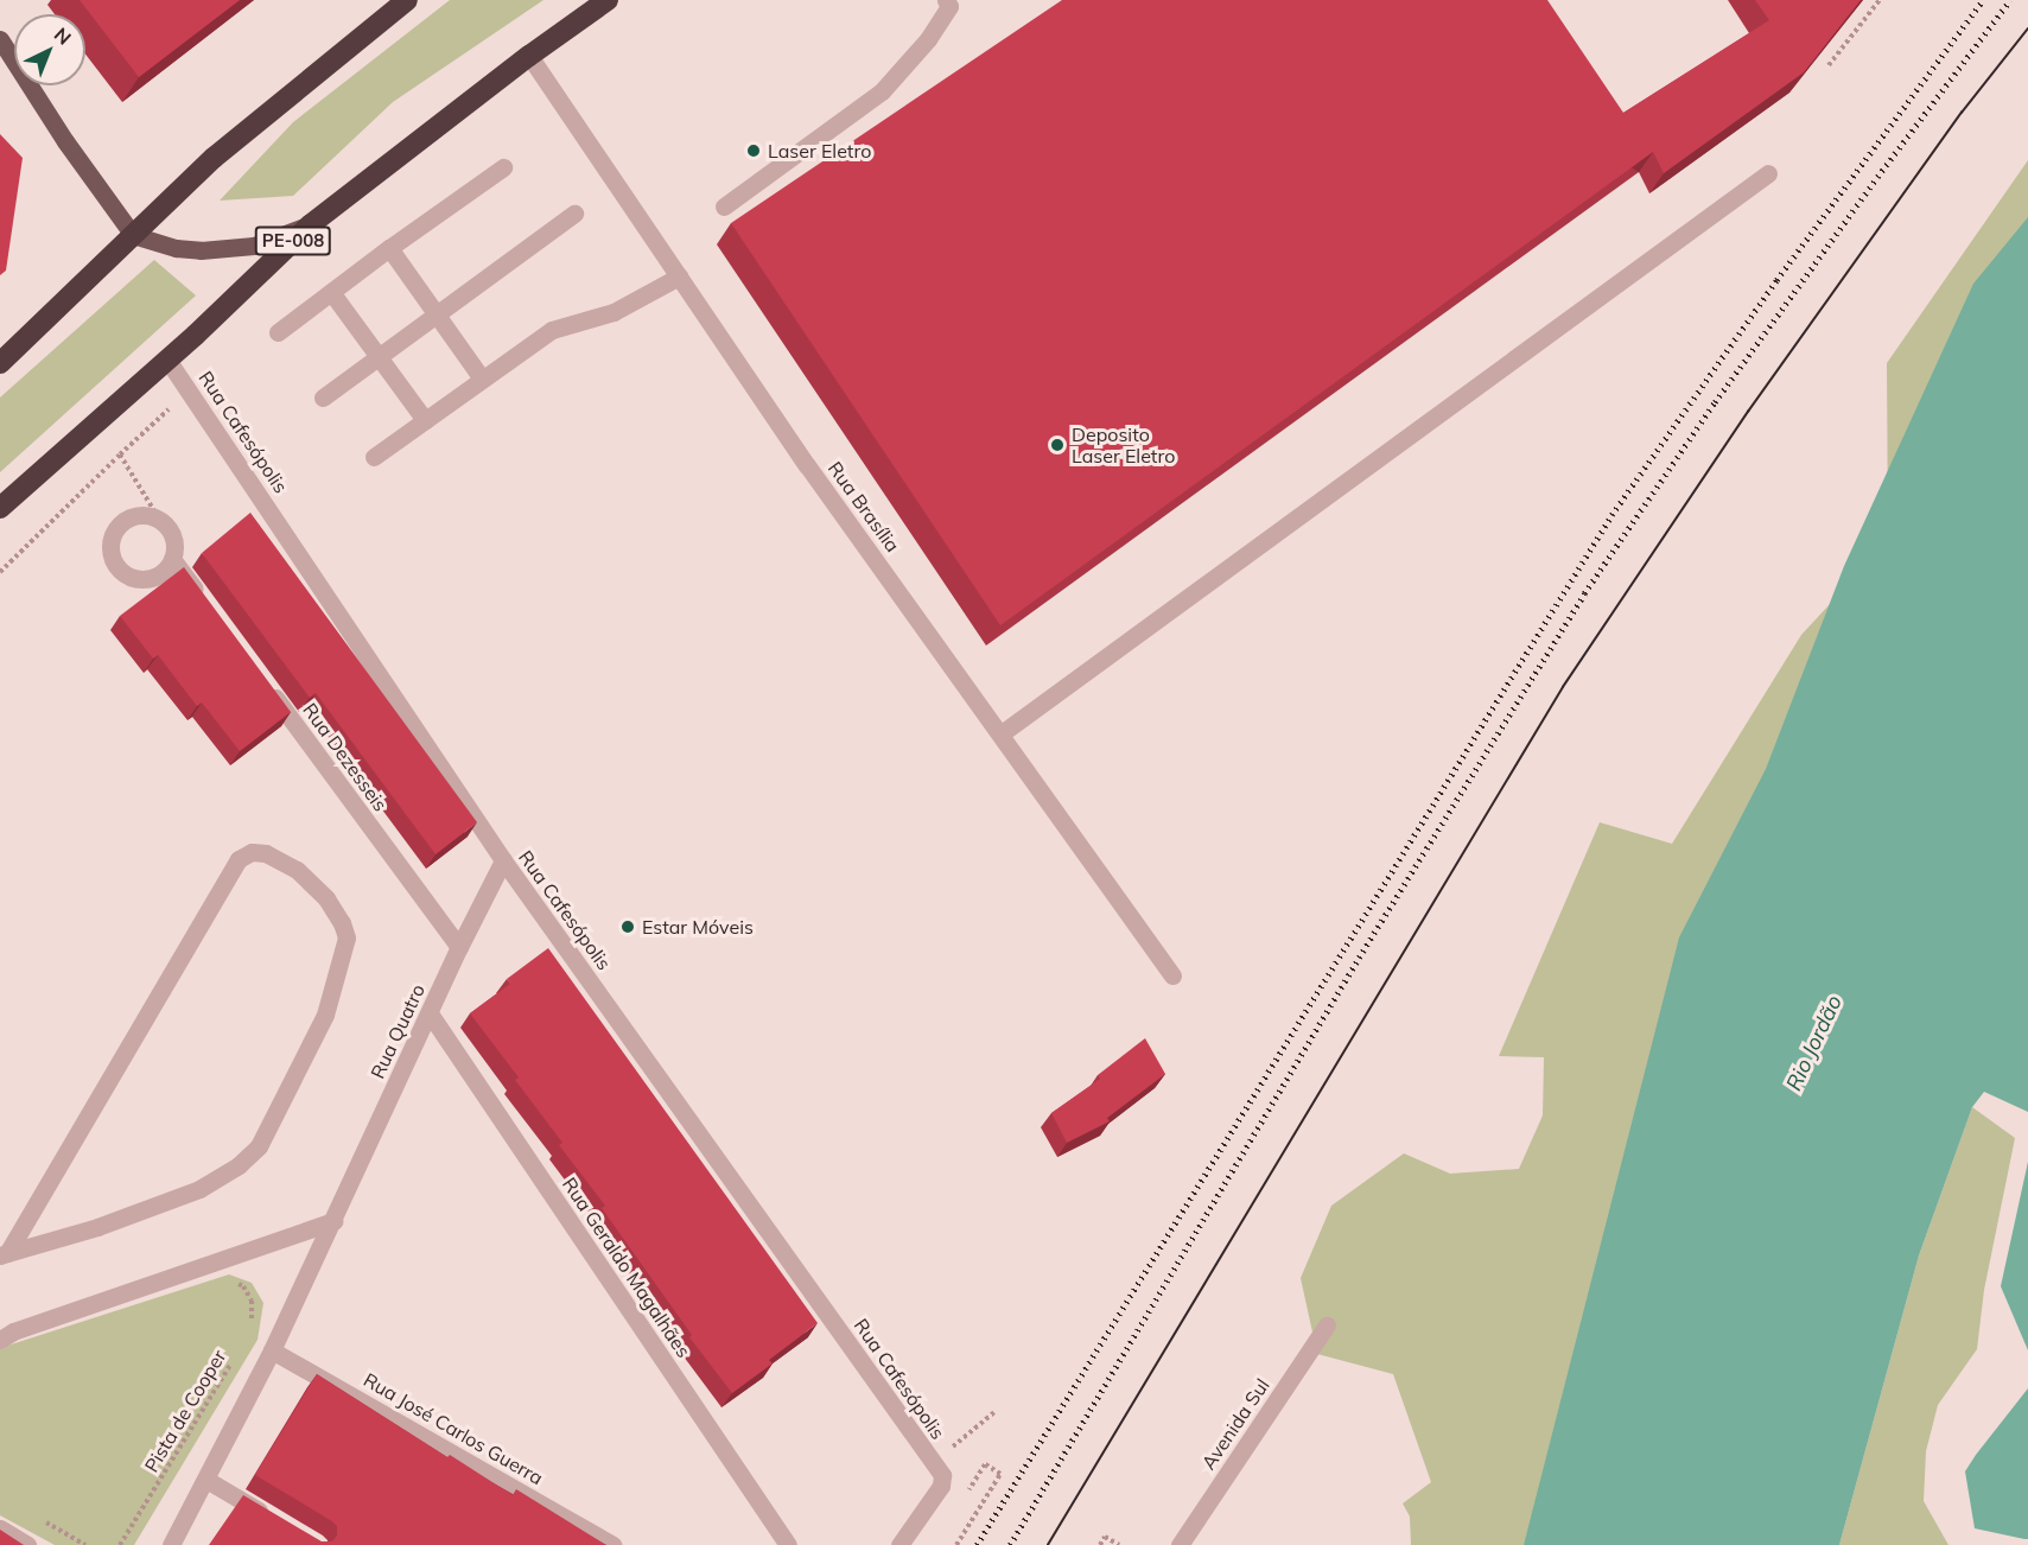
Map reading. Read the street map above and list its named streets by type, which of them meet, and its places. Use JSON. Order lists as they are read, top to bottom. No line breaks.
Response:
{"streets":{"highway":["PE-008"],"street":["Rua Cafesópolis","Rua Brasília","Rua Dezesseis","Rua Quatro","Rua Geraldo Magalhães","Avenida Sul","Rua José Carlos Guerra"],"path":["Pista de Cooper"]},"crossings":[["PE-008","Rua Cafesópolis"],["PE-008","Rua Brasília"],["Rua Cafesópolis","Rua Quatro"],["Rua Dezesseis","Rua Quatro"],["Rua Quatro","Rua Geraldo Magalhães"],["Rua Quatro","Rua José Carlos Guerra"]],"water":["Rio Jordão"],"places":["Laser Eletro","Deposito Laser Eletro","Estar Móveis"],"north":"top right"}
